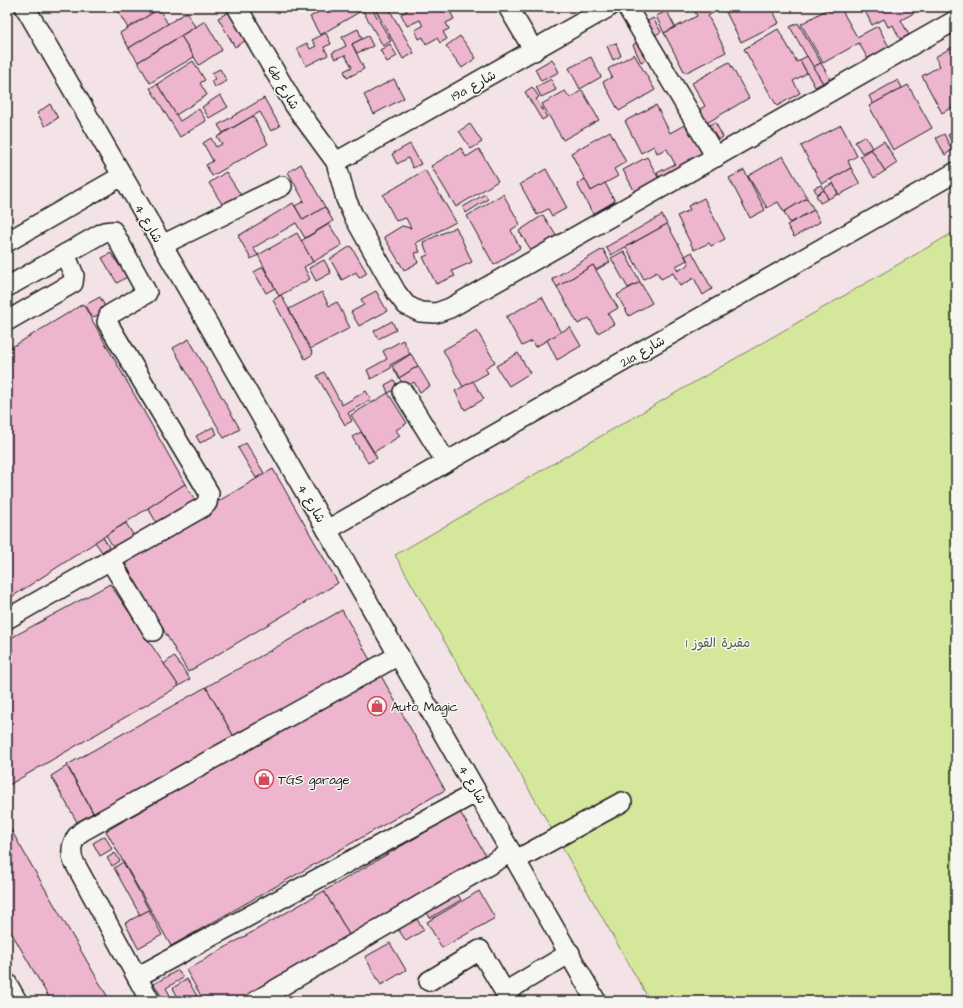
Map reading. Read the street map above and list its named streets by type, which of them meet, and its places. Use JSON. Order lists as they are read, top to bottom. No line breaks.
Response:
{"streets":{"street":["19a شارع","6b شارع","شارع 4","21a شارع"]},"crossings":[["19a شارع","6b شارع"],["شارع 4","21a شارع"]],"parks":["مقبرة القوز 1"],"places":{"shop":["Auto Magic","TGS garage"]}}
